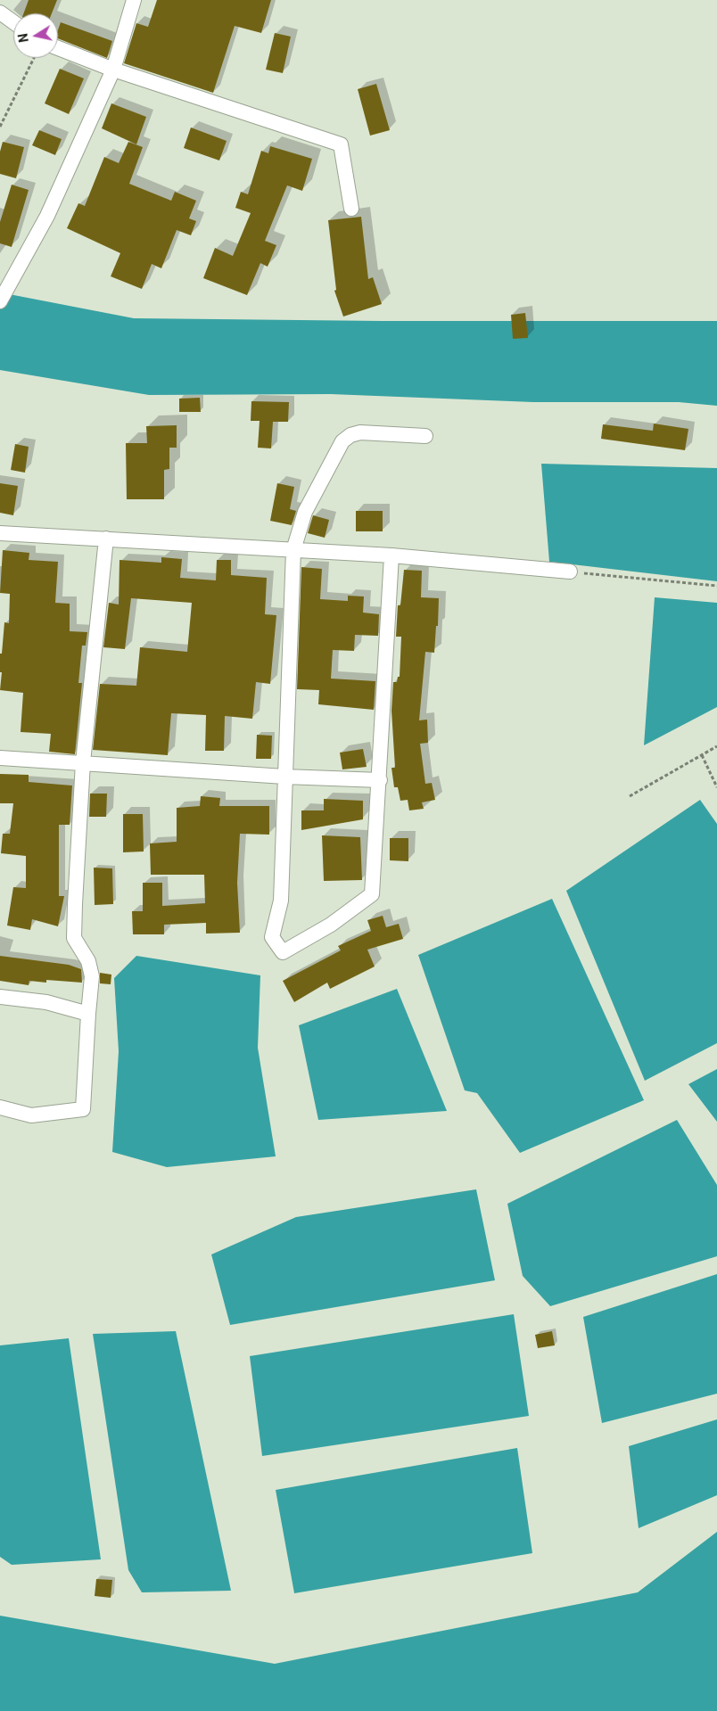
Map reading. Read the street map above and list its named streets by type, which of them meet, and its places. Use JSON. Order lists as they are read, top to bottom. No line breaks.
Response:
{"north":"left"}
